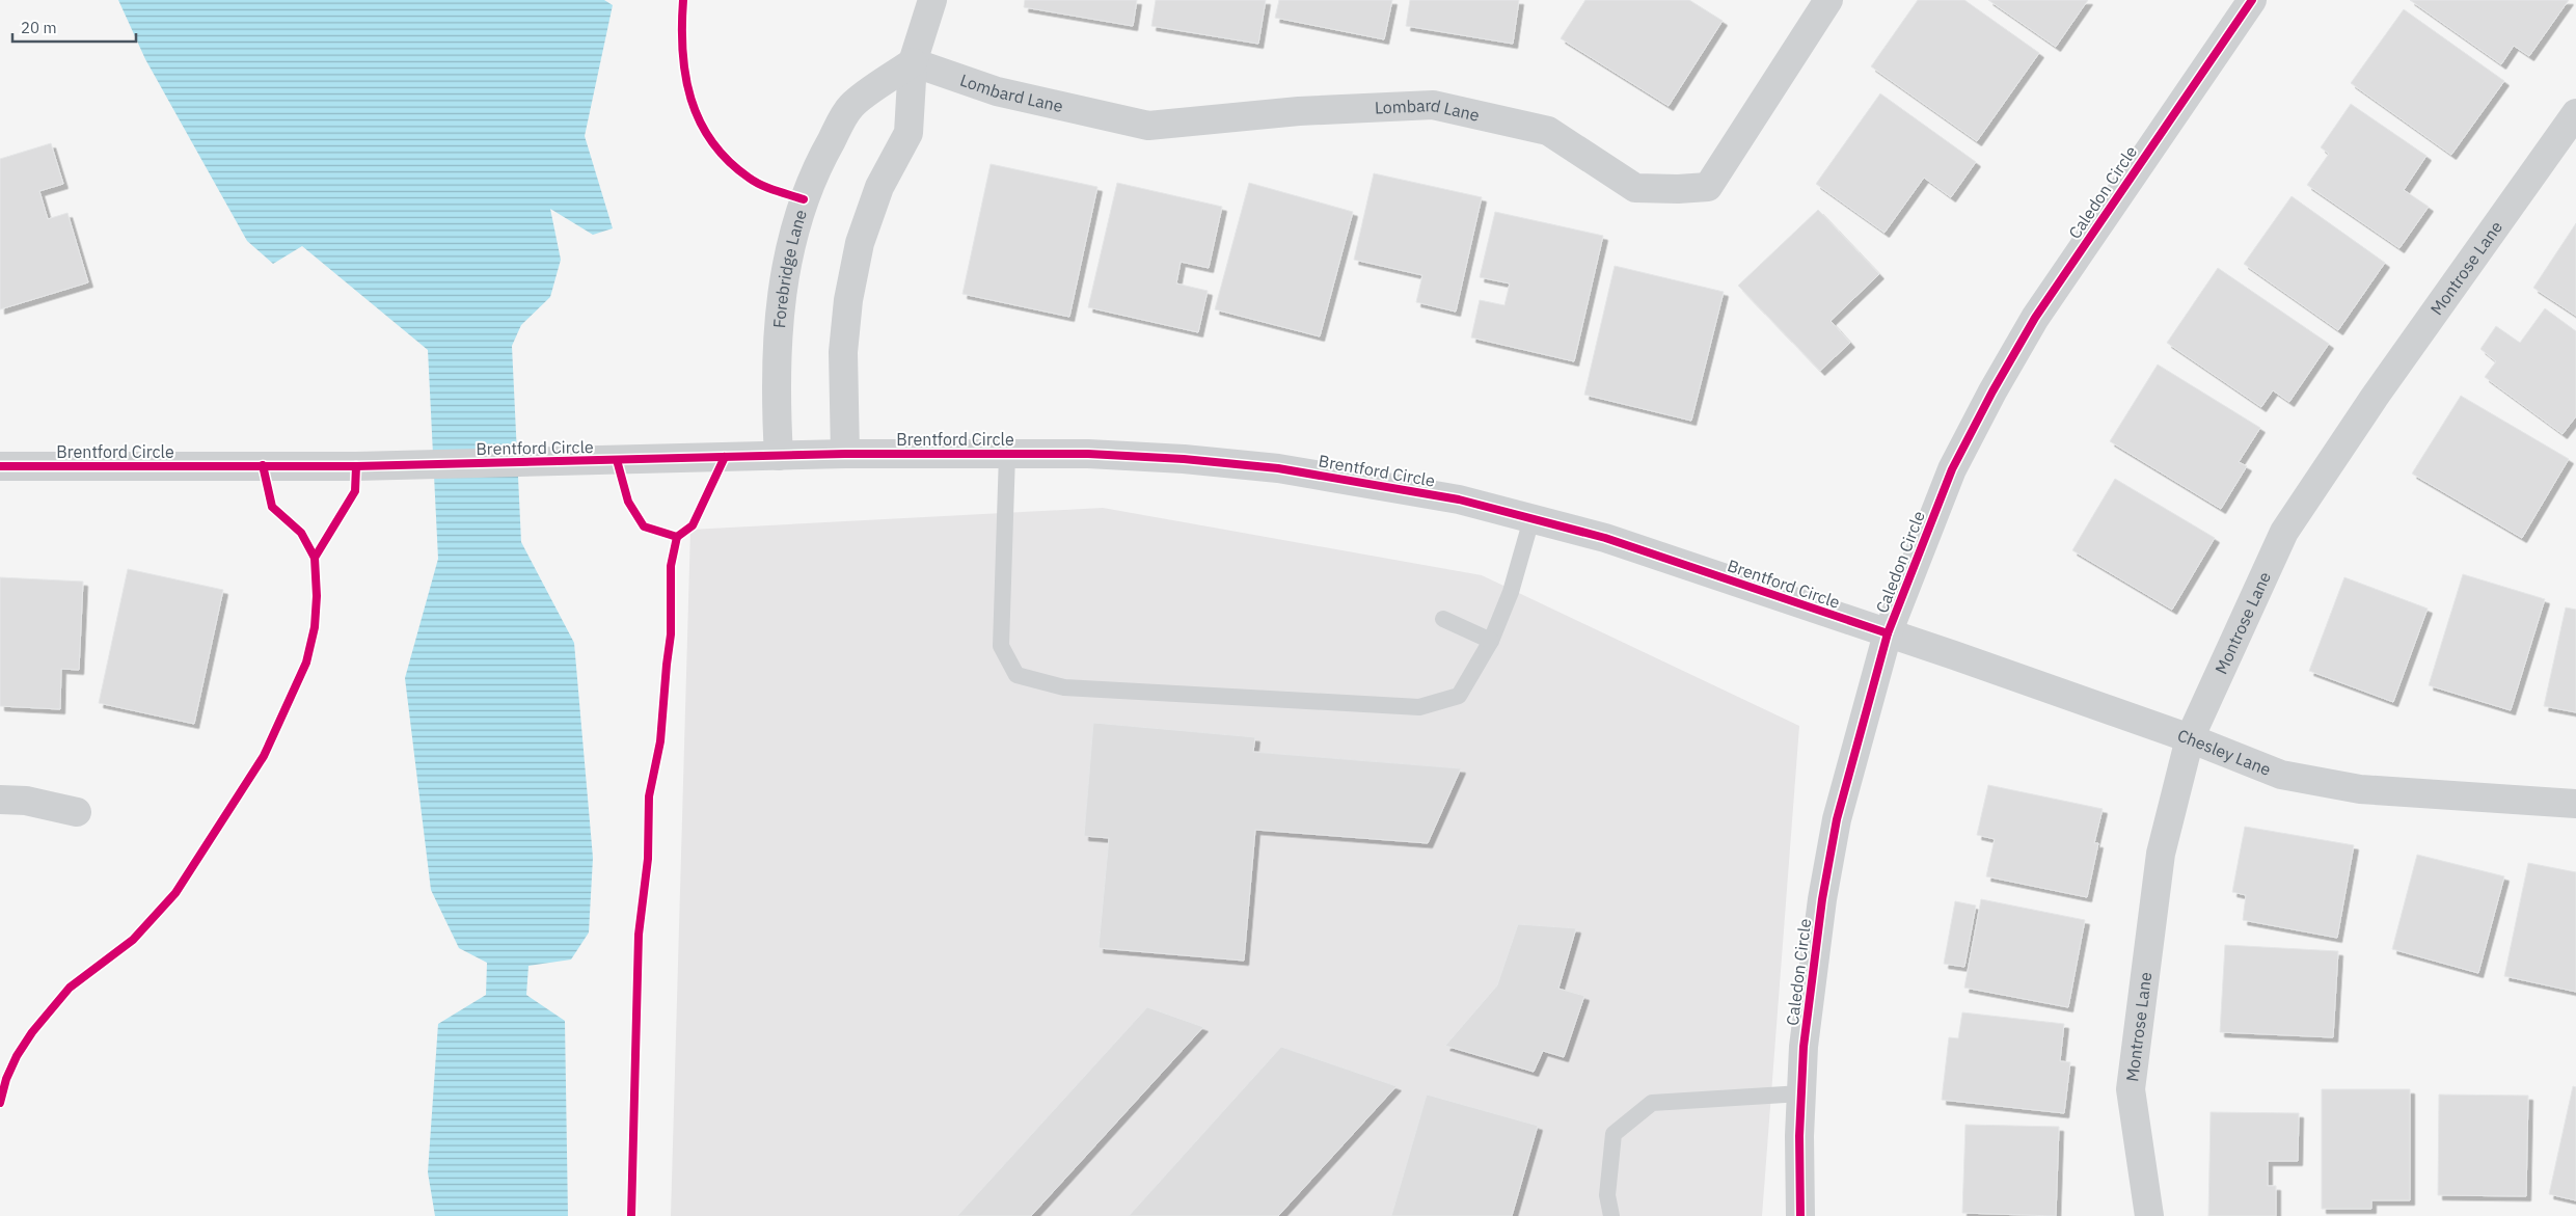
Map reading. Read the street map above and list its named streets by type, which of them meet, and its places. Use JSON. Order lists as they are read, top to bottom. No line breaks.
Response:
{"streets":{"street":["Lombard Lane","Caledon Circle","Forebridge Lane","Montrose Lane","Brentford Circle","Chesley Lane"]},"crossings":[["Lombard Lane","Forebridge Lane"],["Caledon Circle","Brentford Circle"],["Caledon Circle","Chesley Lane"],["Forebridge Lane","Brentford Circle"],["Montrose Lane","Chesley Lane"],["Brentford Circle","Chesley Lane"]],"scale_bar":"20 m"}
